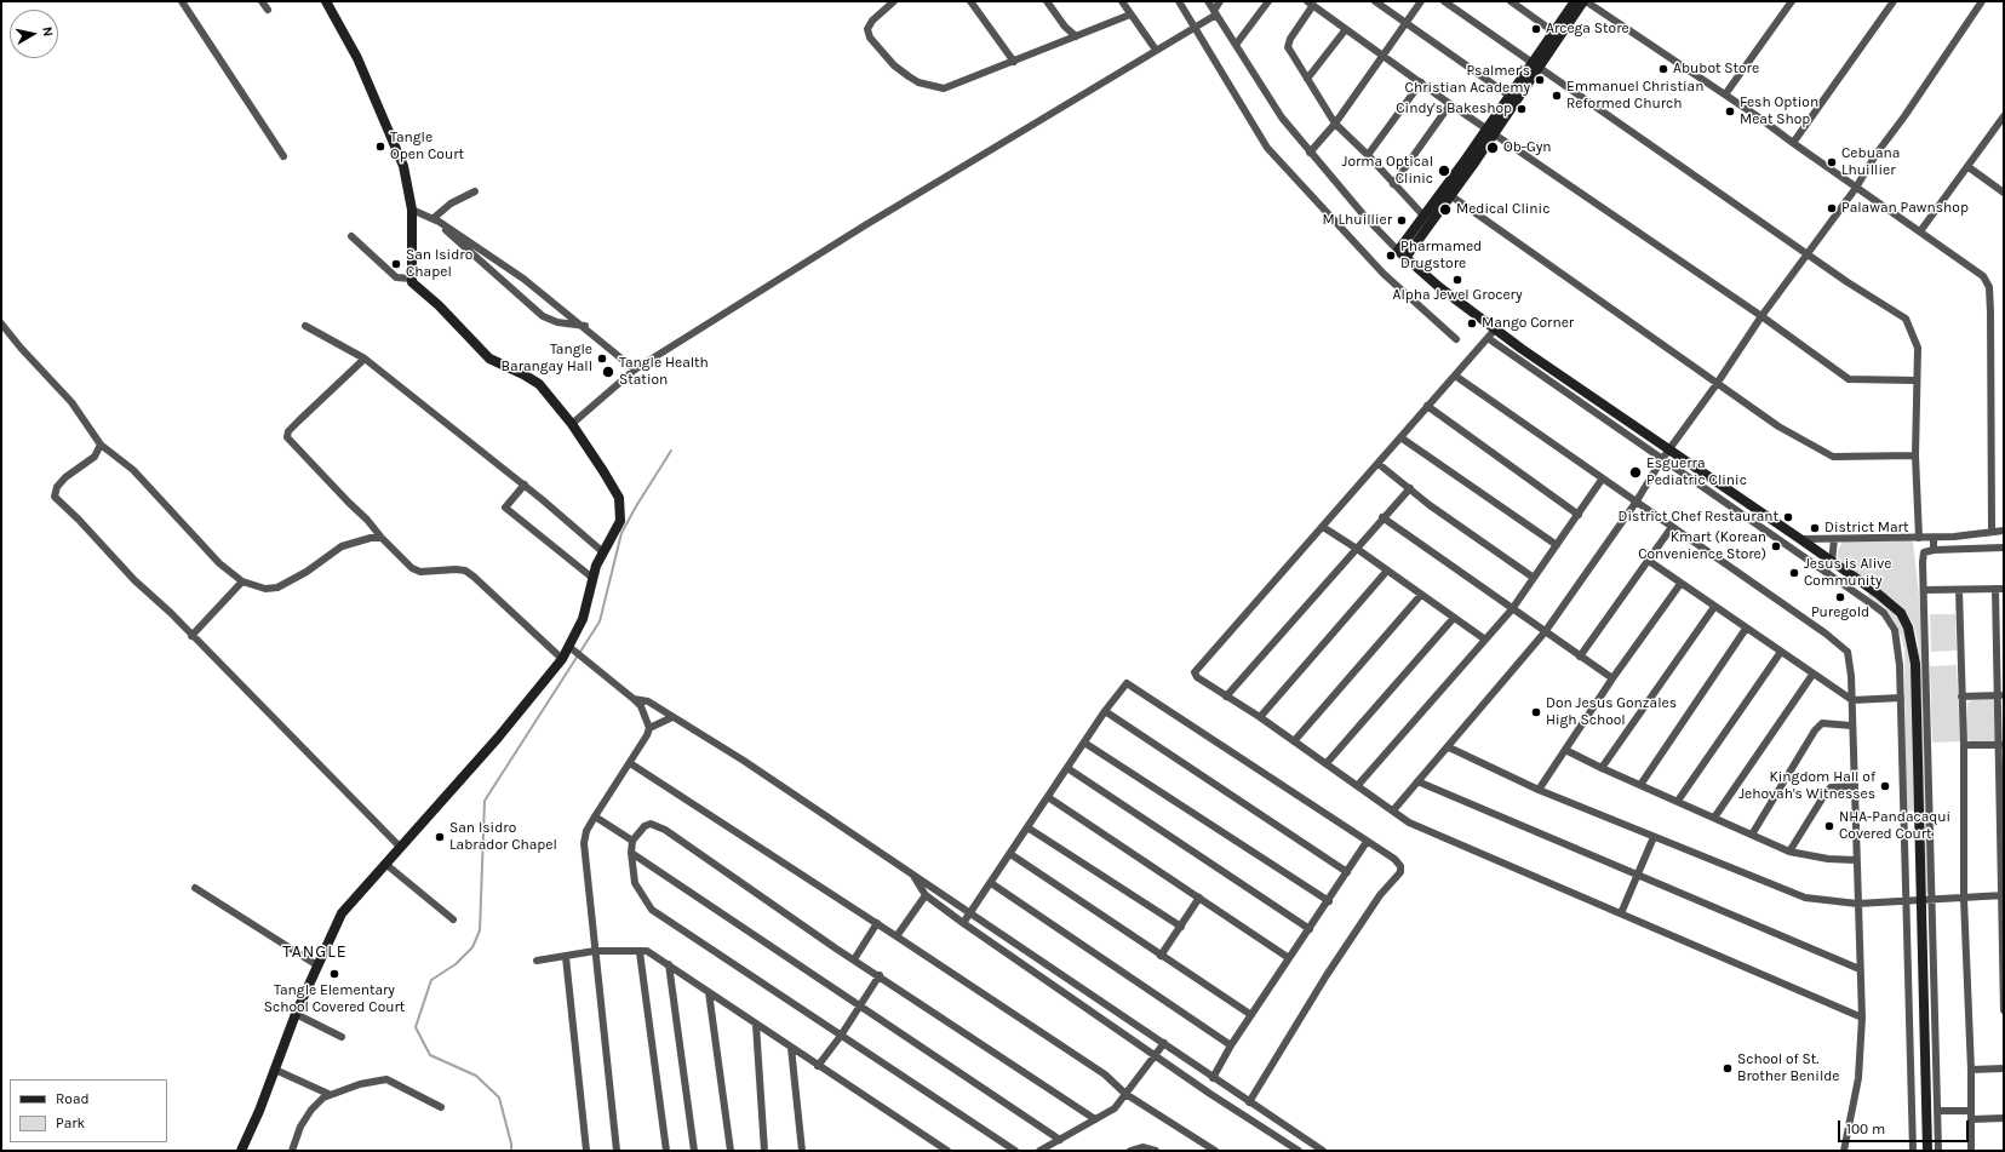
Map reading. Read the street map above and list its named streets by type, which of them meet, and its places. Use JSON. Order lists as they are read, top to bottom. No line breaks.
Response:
{"districts":["TANGLE"],"places":["Arcega Store","Abubot Store","Psalmer's Christian Academy","Emmanuel Christian Reformed Church","Cindy's Bakeshop","Fesh Option Meat Shop","Tangle Open Court","Ob-Gyn","Cebuana Lhuillier","Jorma Optical Clinic","Palawan Pawnshop","Medical Clinic","M Lhuillier","Pharmamed Drugstore","San Isidro Chapel","Alpha Jewel Grocery","Mango Corner","Tangle Barangay Hall","Tangle Health Station","Esguerra Pediatric Clinic","District Chef Restaurant","District Mart","Kmart (Korean Convenience Store)","Jesus is Alive Community","Puregold","Don Jesus Gonzales High School","Kingdom Hall of Jehovah's Witnesses","NHA-Pandacaqui Covered Court","San Isidro Labrador Chapel","Tangle Elementary School Covered Court","School of St. Brother Benilde"],"legend":["Road","Park"],"scale_bar":"100 m","north":"right"}
